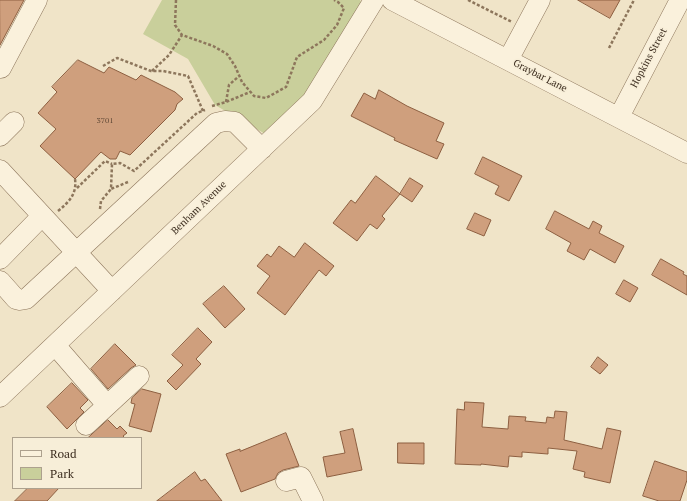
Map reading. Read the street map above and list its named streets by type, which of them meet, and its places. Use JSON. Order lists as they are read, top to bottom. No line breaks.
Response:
{"streets":{"street":["Hopkins Street","Graybar Lane","Benham Avenue"]},"crossings":[["Hopkins Street","Graybar Lane"]],"house_numbers":["3701"],"legend":["Road","Park"]}
